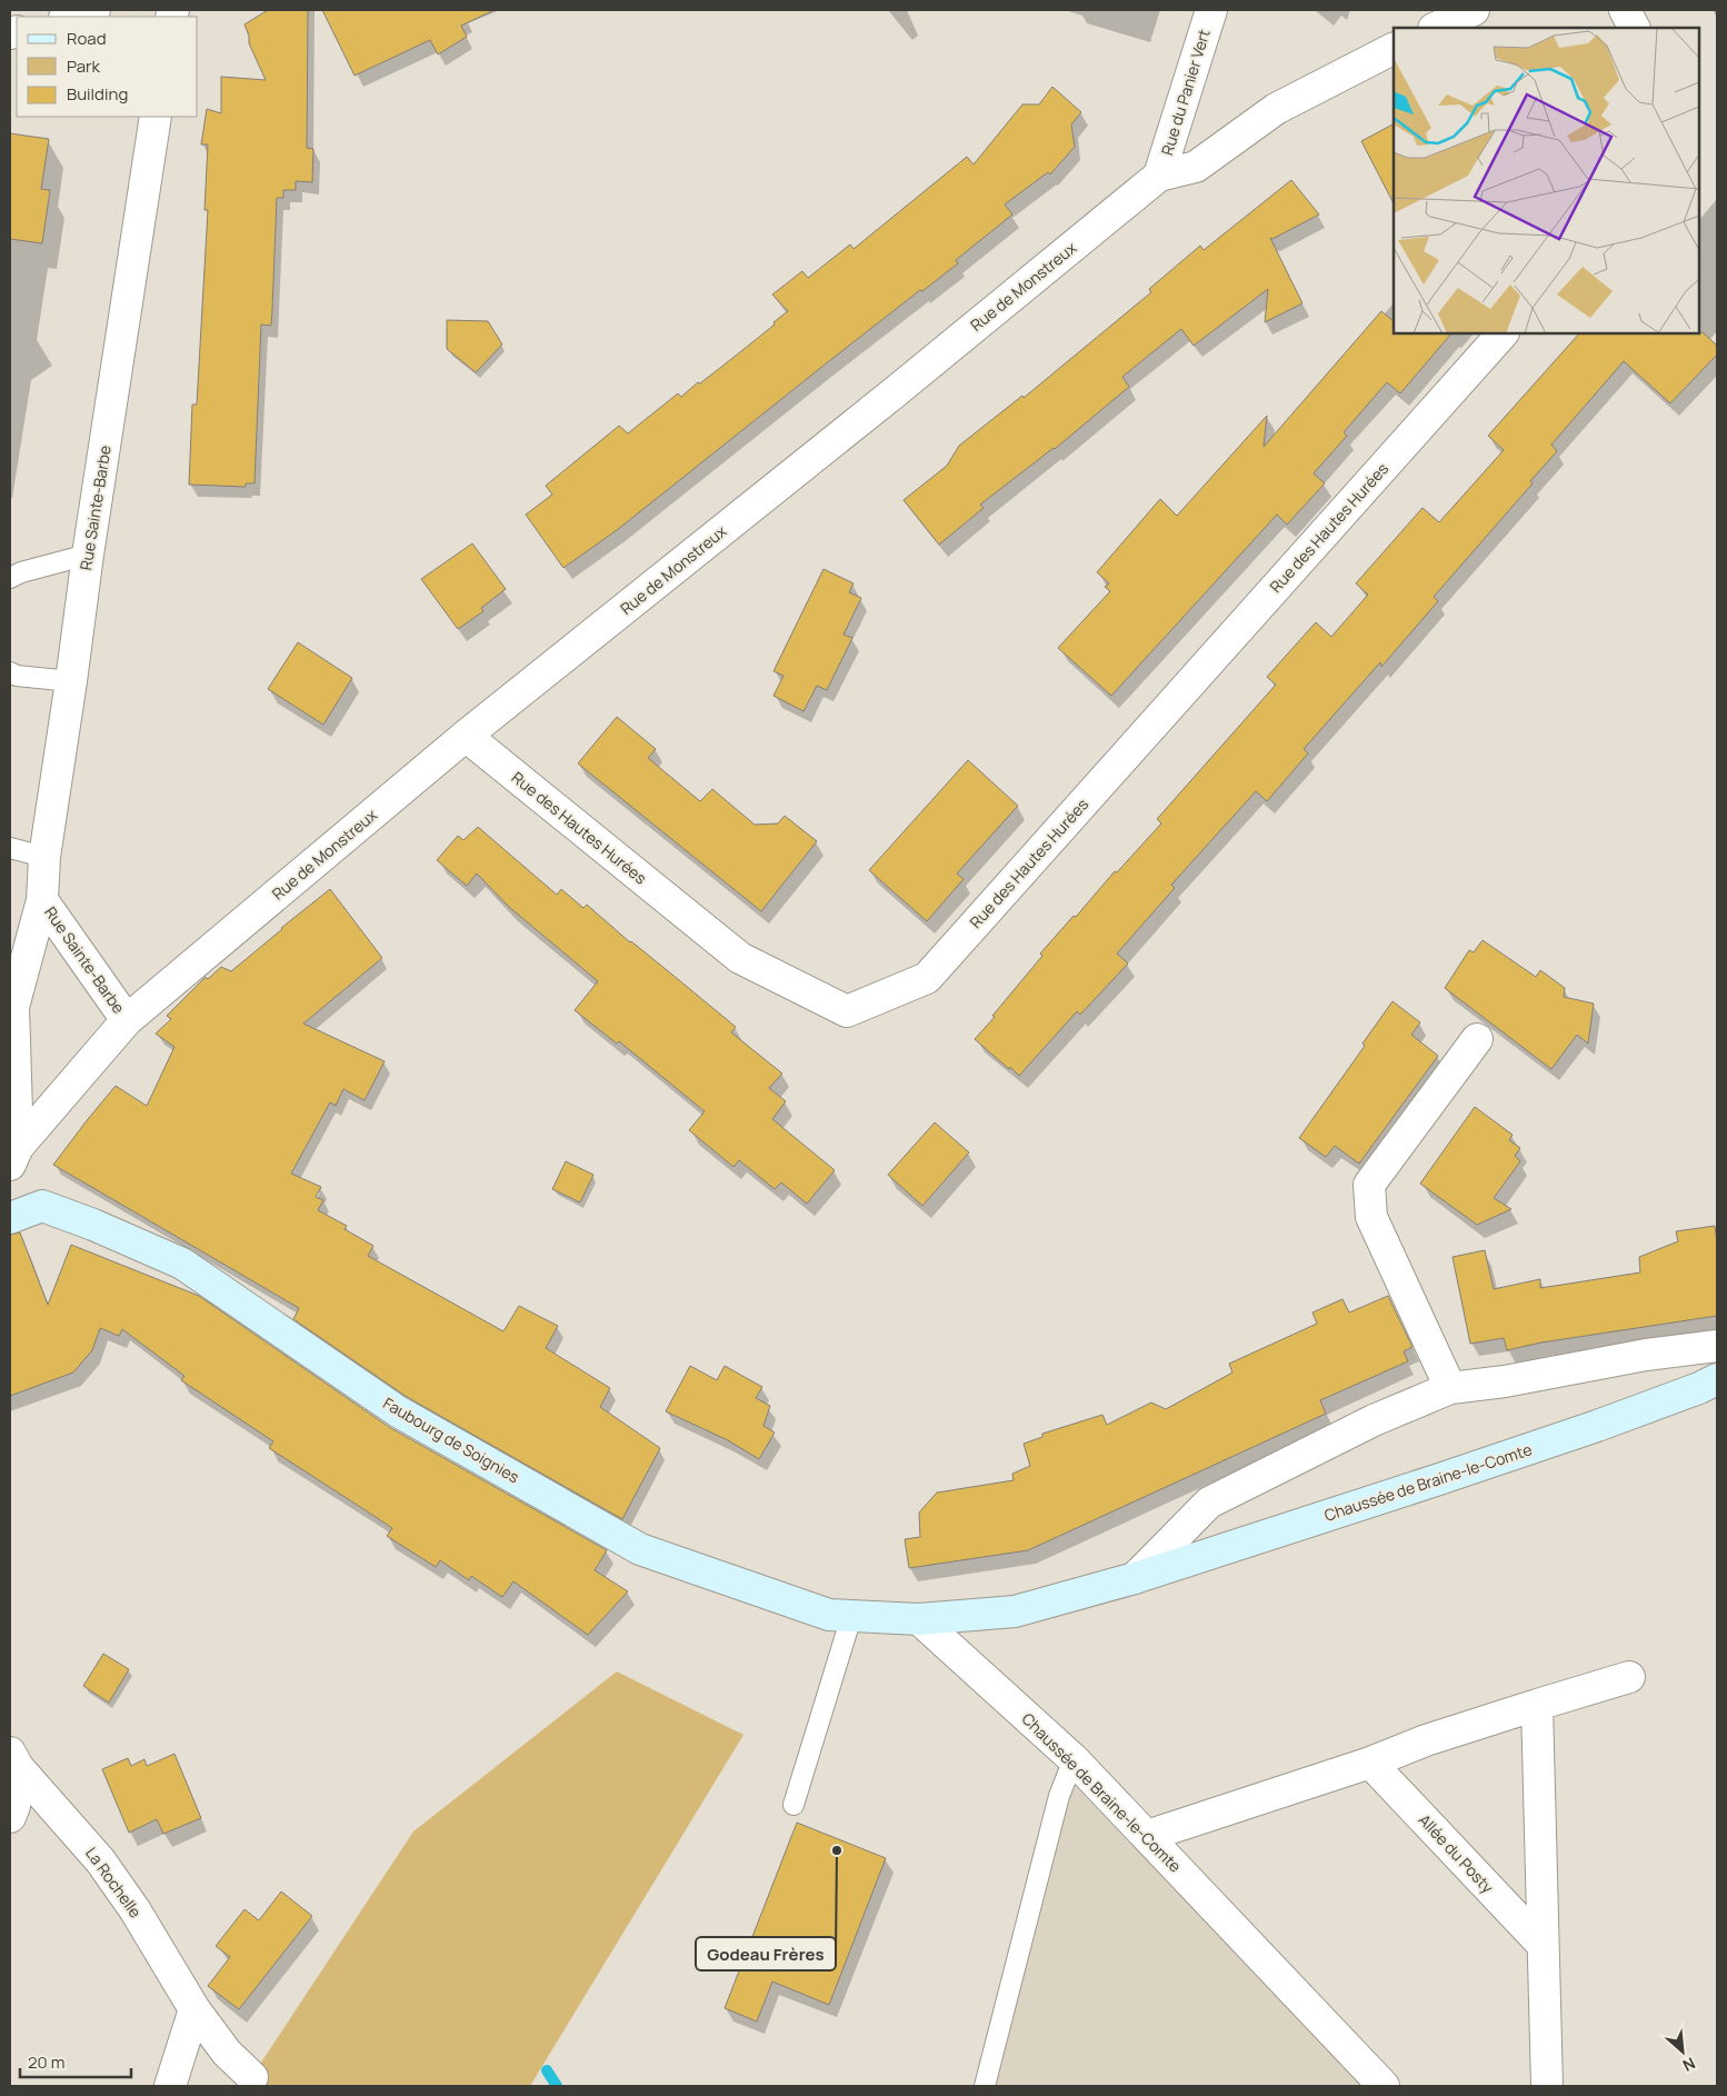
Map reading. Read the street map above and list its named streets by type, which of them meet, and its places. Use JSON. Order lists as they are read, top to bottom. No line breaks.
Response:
{"streets":{"street":["Rue du Panier Vert","Rue de Monstreux","Rue Sainte-Barbe","Rue des Hautes Hurées","Faubourg de Soignies","Chaussée de Braine-le-Comte","Allée du Posty","La Rochelle"]},"crossings":[["Rue du Panier Vert","Rue de Monstreux"],["Rue de Monstreux","Rue Sainte-Barbe"],["Rue de Monstreux","Rue des Hautes Hurées"],["Faubourg de Soignies","Chaussée de Braine-le-Comte"]],"places":["Godeau Frères"],"legend":["Road","Park","Building"],"scale_bar":"20 m","north":"bottom right"}
